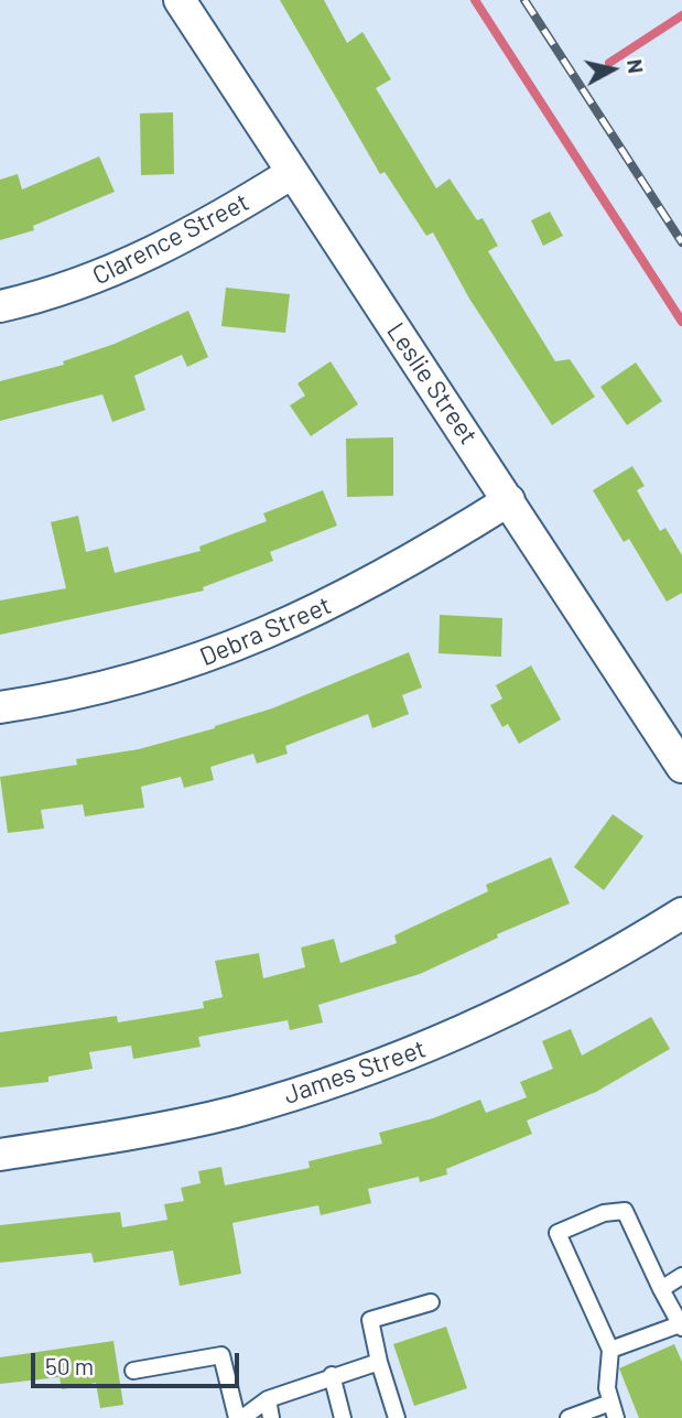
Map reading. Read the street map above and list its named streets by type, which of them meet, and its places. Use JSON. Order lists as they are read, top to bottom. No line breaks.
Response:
{"streets":{"street":["Clarence Street","Leslie Street","Debra Street","James Street"]},"crossings":[["Clarence Street","Leslie Street"],["Leslie Street","Debra Street"]],"scale_bar":"50 m","north":"right"}
